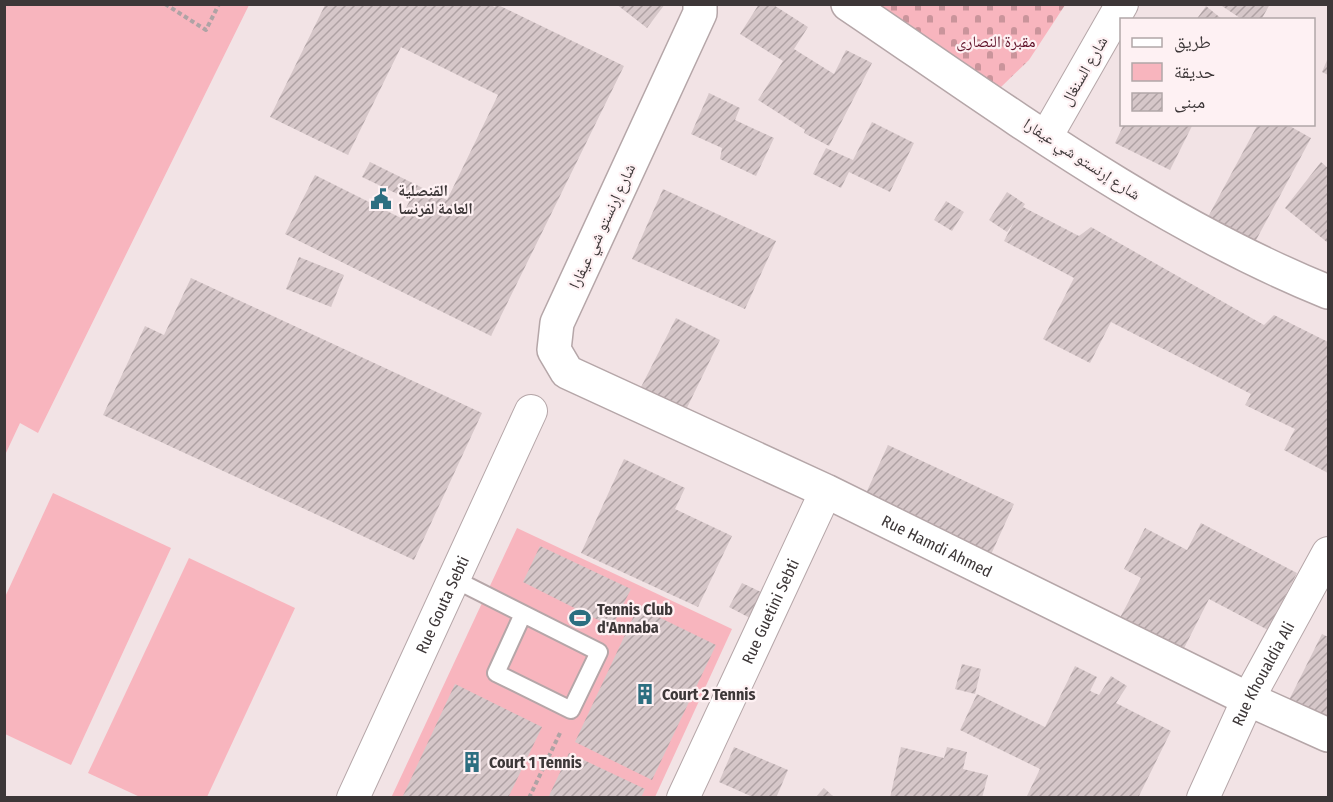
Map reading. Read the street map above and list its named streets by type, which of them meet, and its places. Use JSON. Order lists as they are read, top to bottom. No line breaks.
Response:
{"streets":{"main road":["شارع إرنستو شي عيفارا","Rue Hamdi Ahmed"],"street":["شارع السنغال","Rue Gouta Sebti","Rue Guetini Sebti","Rue Khoualdia Ali"]},"crossings":[["شارع السنغال","شارع إرنستو شي عيفارا"],["شارع إرنستو شي عيفارا","Rue Hamdi Ahmed"],["Rue Hamdi Ahmed","Rue Guetini Sebti"],["Rue Hamdi Ahmed","Rue Khoualdia Ali"]],"parks":["مقبرة النصارى"],"places":{"public building":["القنصلية العامة لفرنسا"],"sports":["Tennis Club d'Annaba"],"building":["Court 2 Tennis","Court 1 Tennis"]},"legend":["طريق","حديقة","مبنى"]}
